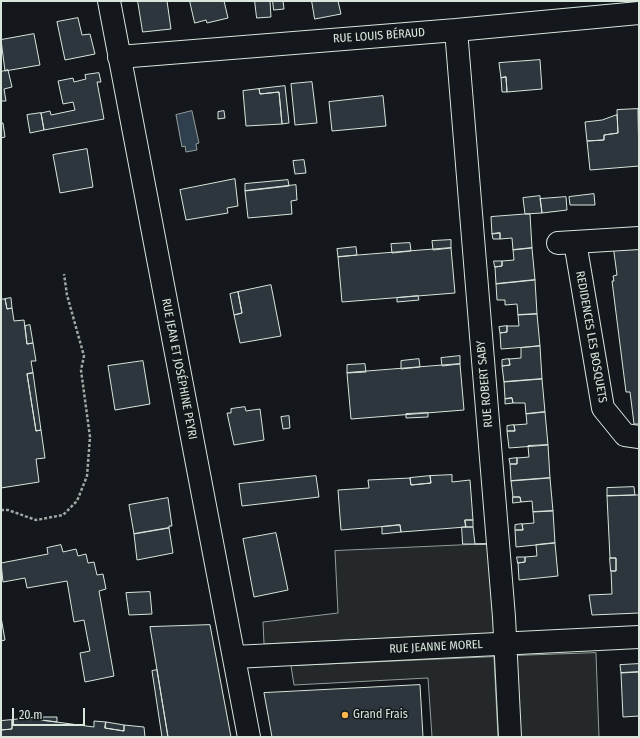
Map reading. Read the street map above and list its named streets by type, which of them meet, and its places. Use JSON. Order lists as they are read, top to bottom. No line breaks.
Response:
{"streets":{"street":["RUE LOUIS BÉRAUD","REDIDENCES LES BOSQUETS","RUE JEAN ET JOSÉPHINE PEYRI","RUE ROBERT SABY","RUE JEANNE MOREL"]},"crossings":[["RUE LOUIS BÉRAUD","RUE JEAN ET JOSÉPHINE PEYRI"],["RUE LOUIS BÉRAUD","RUE ROBERT SABY"],["RUE JEAN ET JOSÉPHINE PEYRI","RUE JEANNE MOREL"],["RUE ROBERT SABY","RUE JEANNE MOREL"]],"places":["Grand Frais"],"scale_bar":"20 m"}
